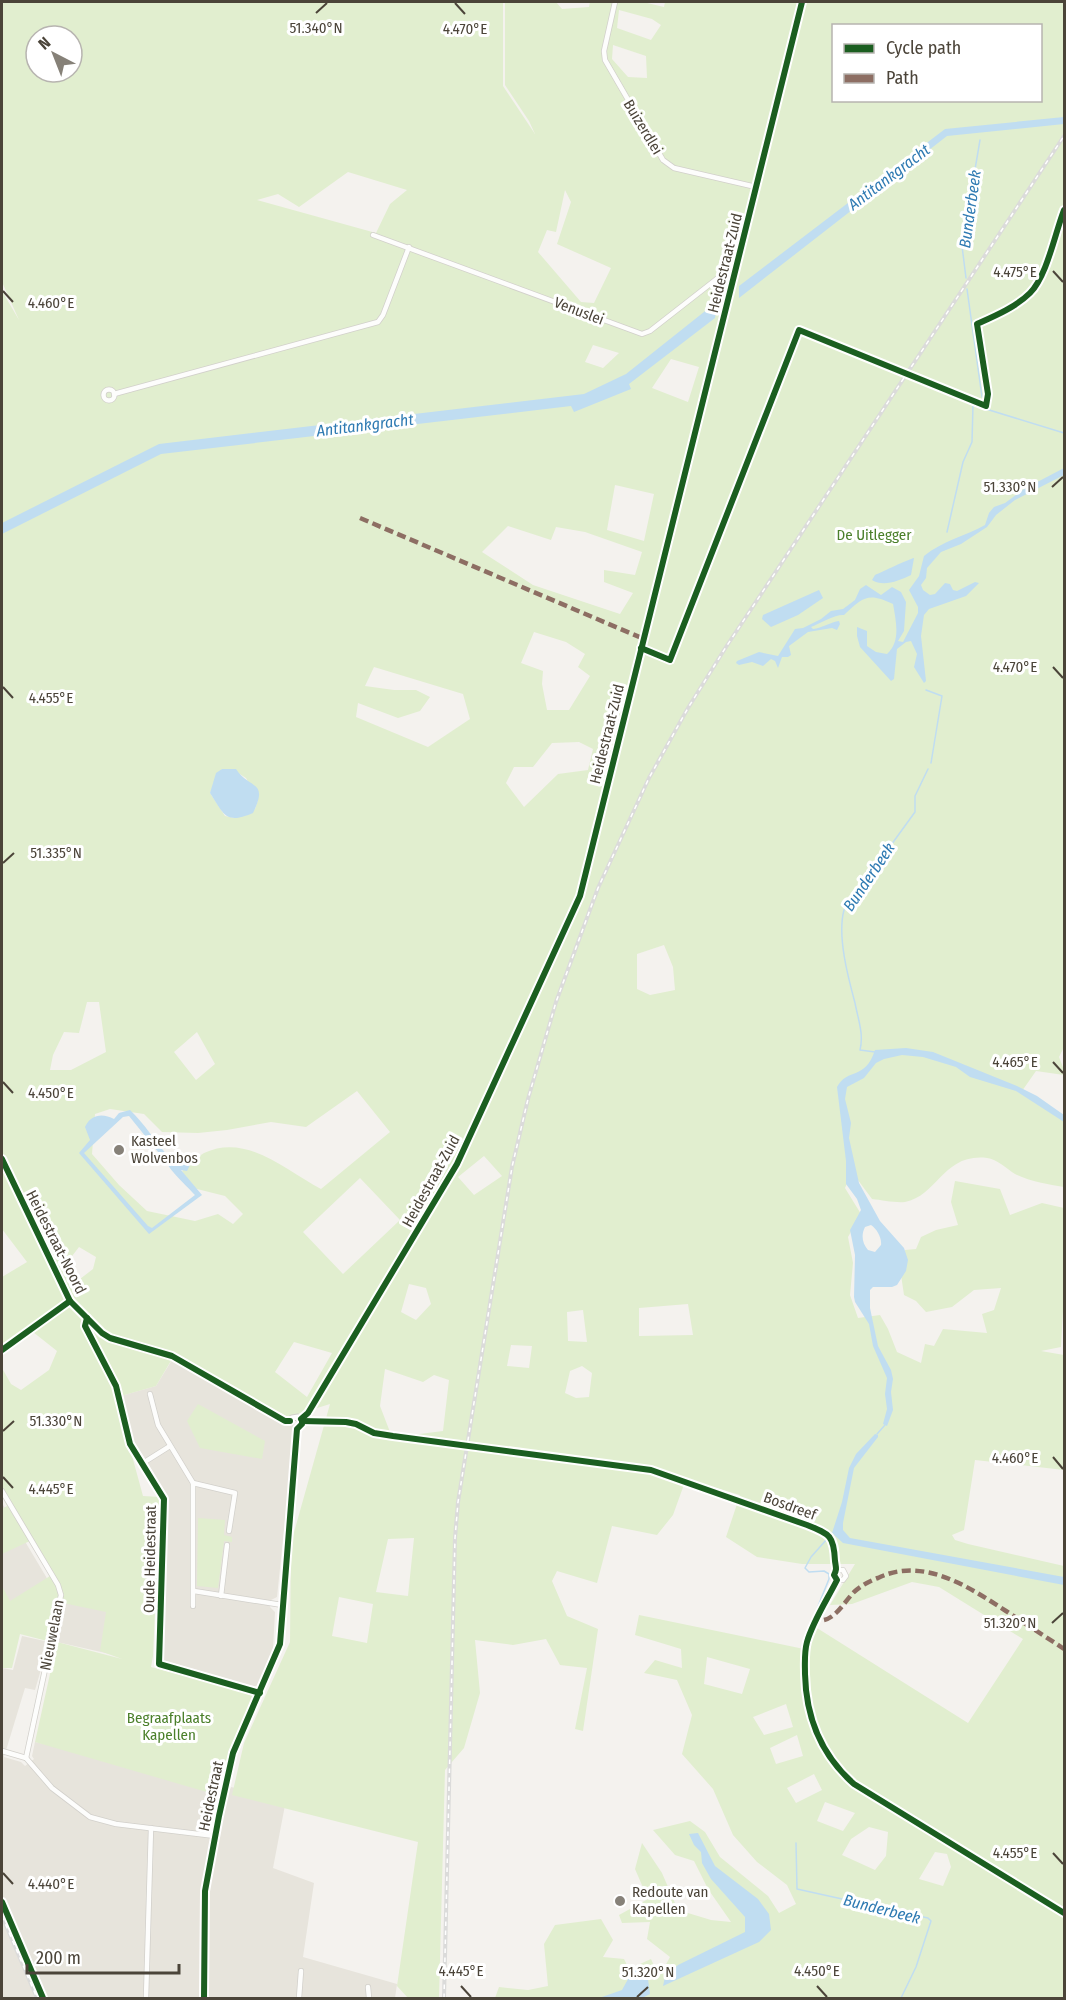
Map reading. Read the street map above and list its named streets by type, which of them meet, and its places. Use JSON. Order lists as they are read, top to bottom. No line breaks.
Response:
{"streets":{"street":["Buizerdlei","Heidestraat-Zuid","Venuslei","Heidestraat-Noord","Bosdreef","Oude Heidestraat","Nieuwelaan","Heidestraat"]},"crossings":[["Buizerdlei","Heidestraat-Zuid"],["Heidestraat-Zuid","Venuslei"],["Heidestraat-Zuid","Heidestraat-Noord"],["Heidestraat-Zuid","Bosdreef"],["Heidestraat-Zuid","Heidestraat"],["Heidestraat-Noord","Bosdreef"],["Heidestraat-Noord","Heidestraat"],["Bosdreef","Heidestraat"],["Oude Heidestraat","Heidestraat"]],"water":["Antitankgracht","Bunderbeek"],"parks":["De Uitlegger","Begraafplaats Kapellen"],"places":["Kasteel Wolvenbos","Redoute van Kapellen"],"legend":["Cycle path","Path"],"scale_bar":"200 m","north":"top left","coordinates":["51.340°N","4.470°E","4.475°E","4.460°E","51.330°N","4.455°E","51.335°N","4.465°E","4.450°E","4.445°E","51.320°N","4.440°E"]}
